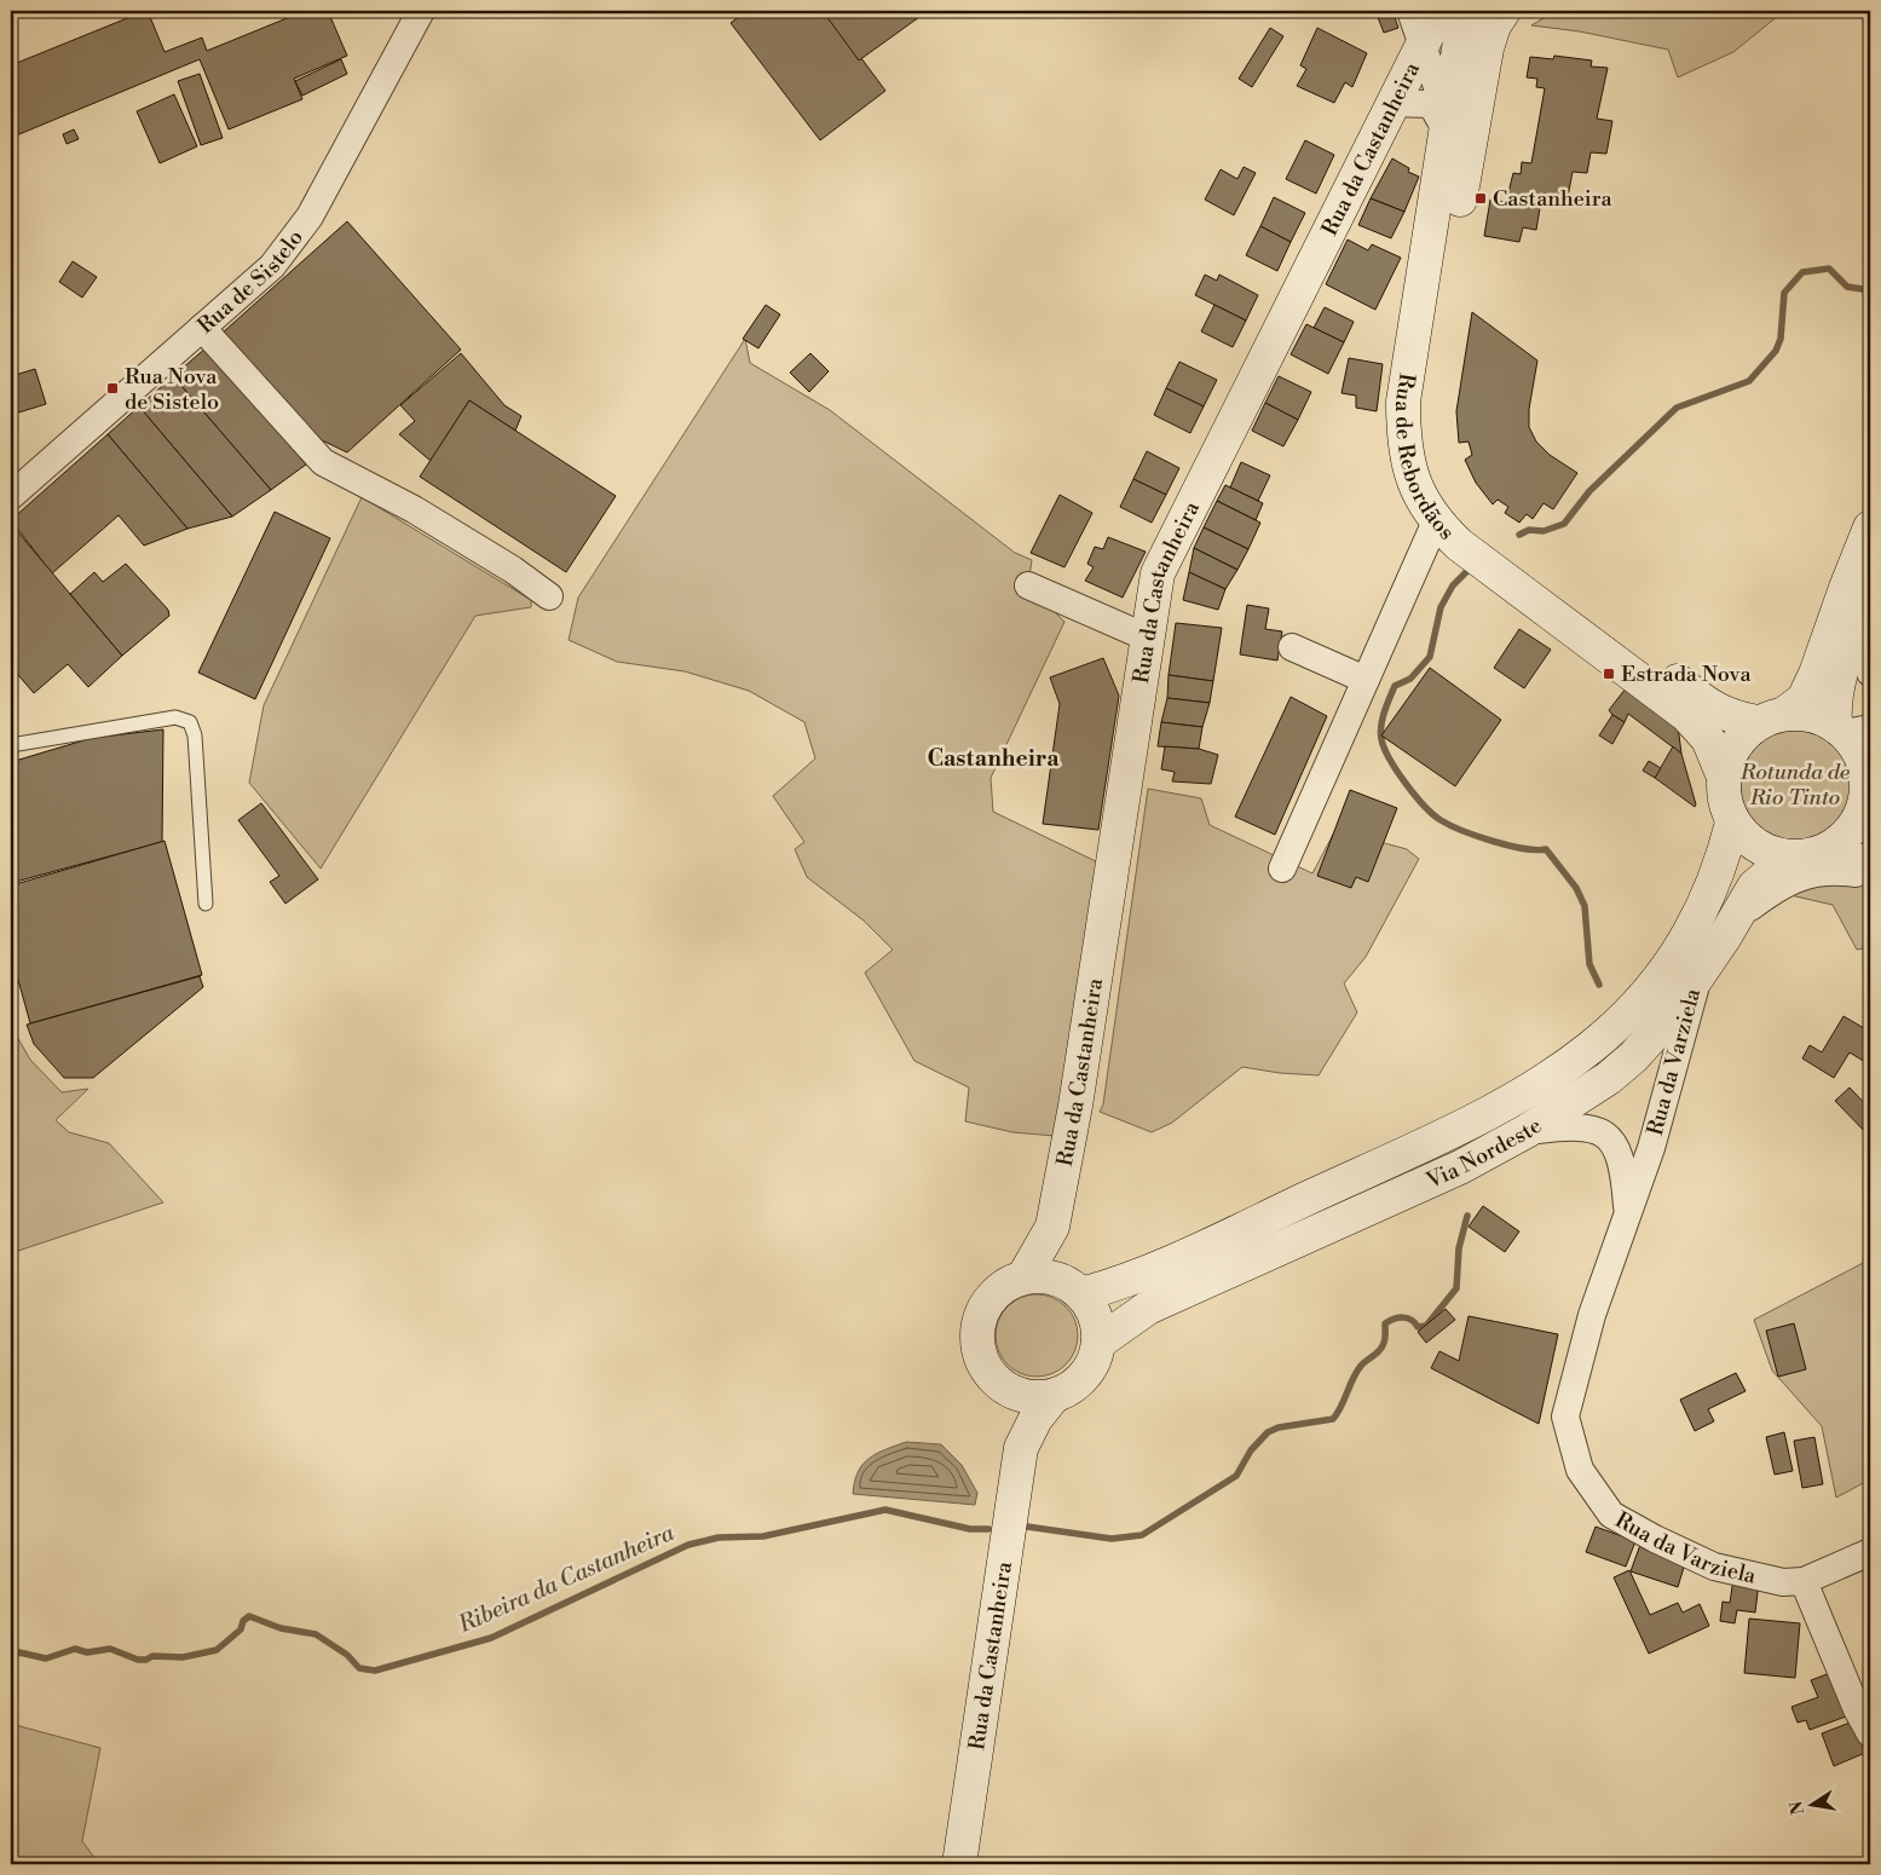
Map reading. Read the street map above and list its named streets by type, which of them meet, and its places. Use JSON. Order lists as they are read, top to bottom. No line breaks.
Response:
{"streets":{"main road":["Rua da Castanheira","Rua de Rebordãos","Via Nordeste"],"street":["Rua de Sistelo","Rua da Varziela"]},"crossings":[["Rua da Castanheira","Via Nordeste"],["Rua de Rebordãos","Via Nordeste"],["Rua da Varziela","Via Nordeste"]],"districts":["Castanheira"],"water":["Ribeira da Castanheira"],"parks":["Rotunda de Rio Tinto"],"places":{"transit":["Castanheira","Rua Nova de Sistelo","Estrada Nova"]},"north":"left"}
